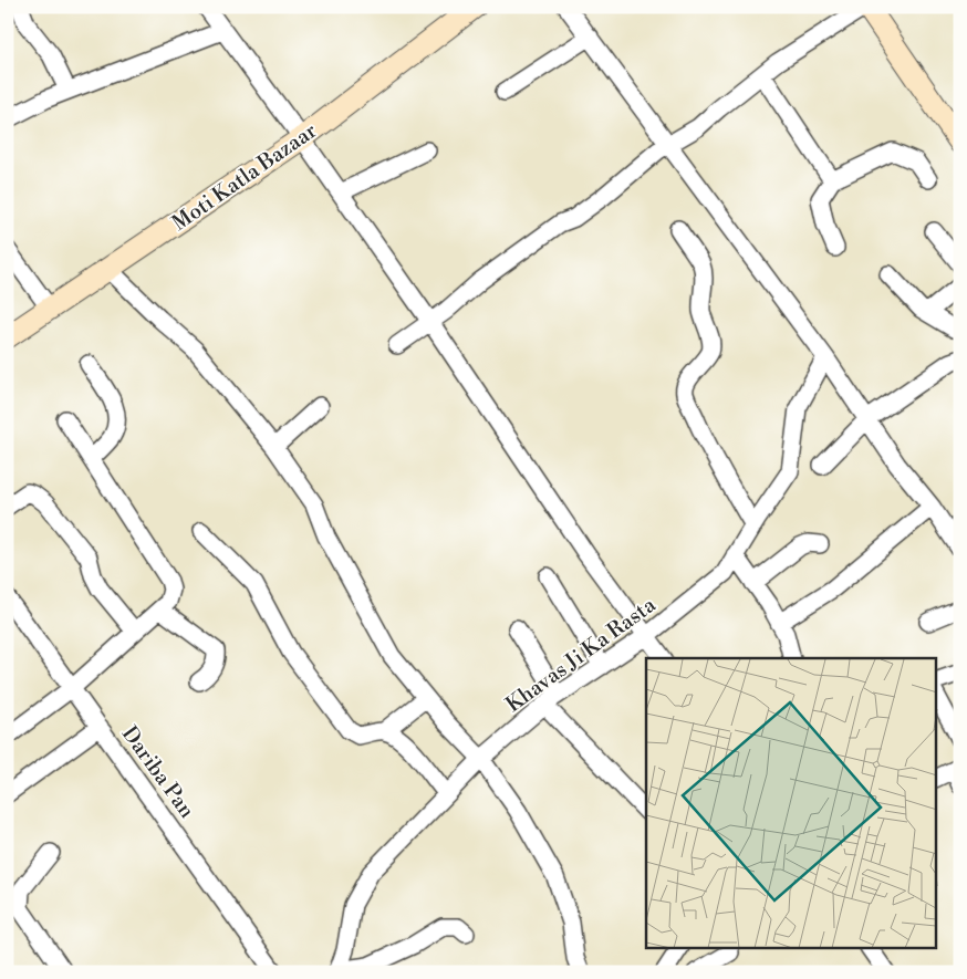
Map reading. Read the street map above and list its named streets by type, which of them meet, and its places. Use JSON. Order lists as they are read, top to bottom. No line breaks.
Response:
{"streets":{"street":["Moti Katla Bazaar","Khavas Ji Ka Rasta","Dariba Pan"]}}
